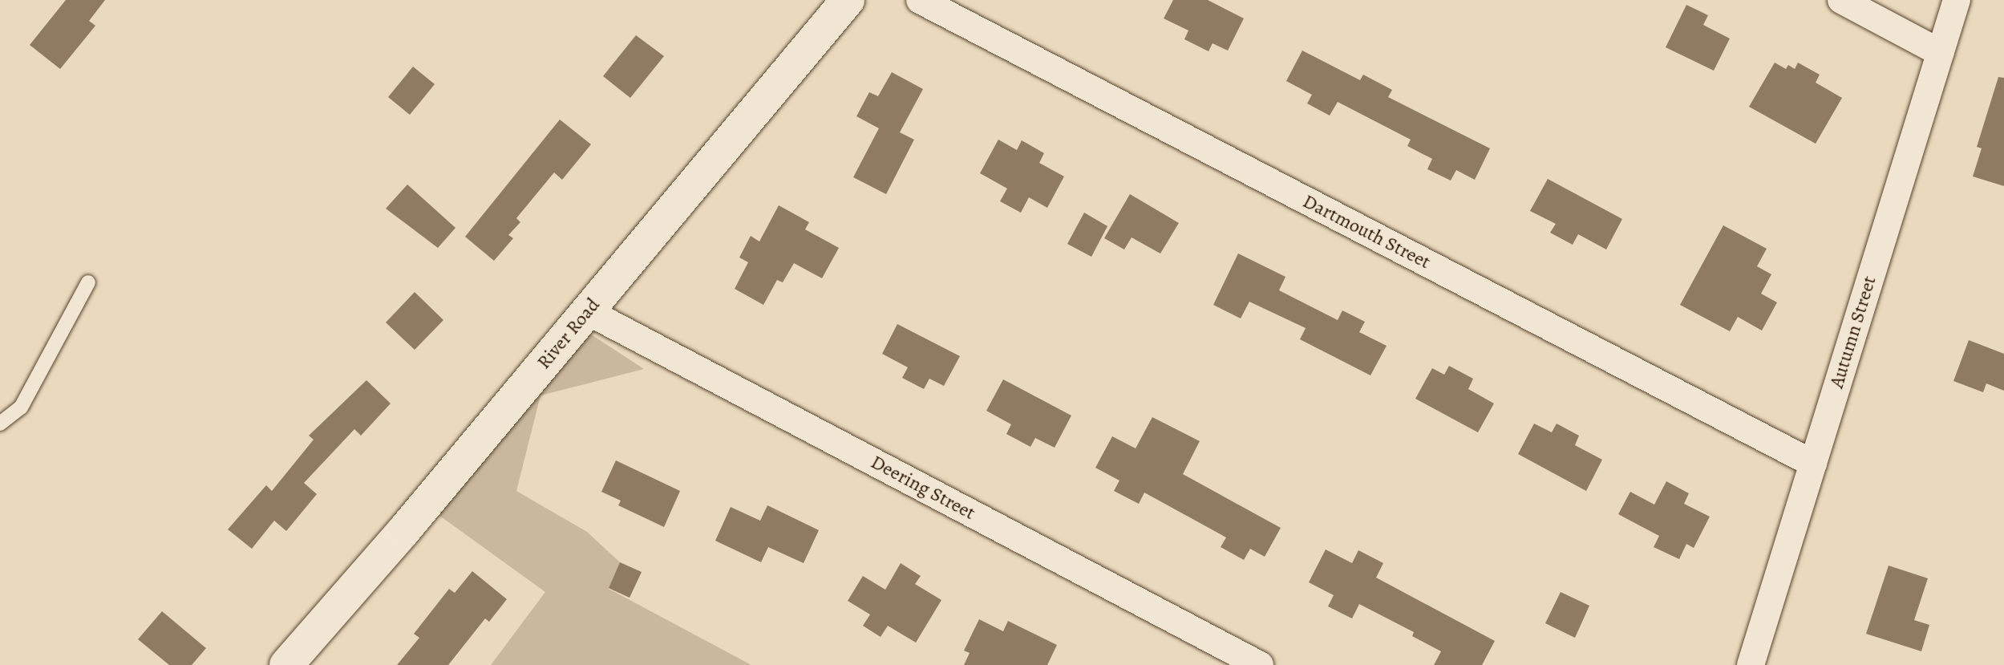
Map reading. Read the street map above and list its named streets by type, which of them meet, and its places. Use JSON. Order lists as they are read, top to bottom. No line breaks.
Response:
{"streets":{"street":["Dartmouth Street","Autumn Street","River Road","Deering Street"]},"crossings":[["Dartmouth Street","Autumn Street"],["River Road","Deering Street"]]}
